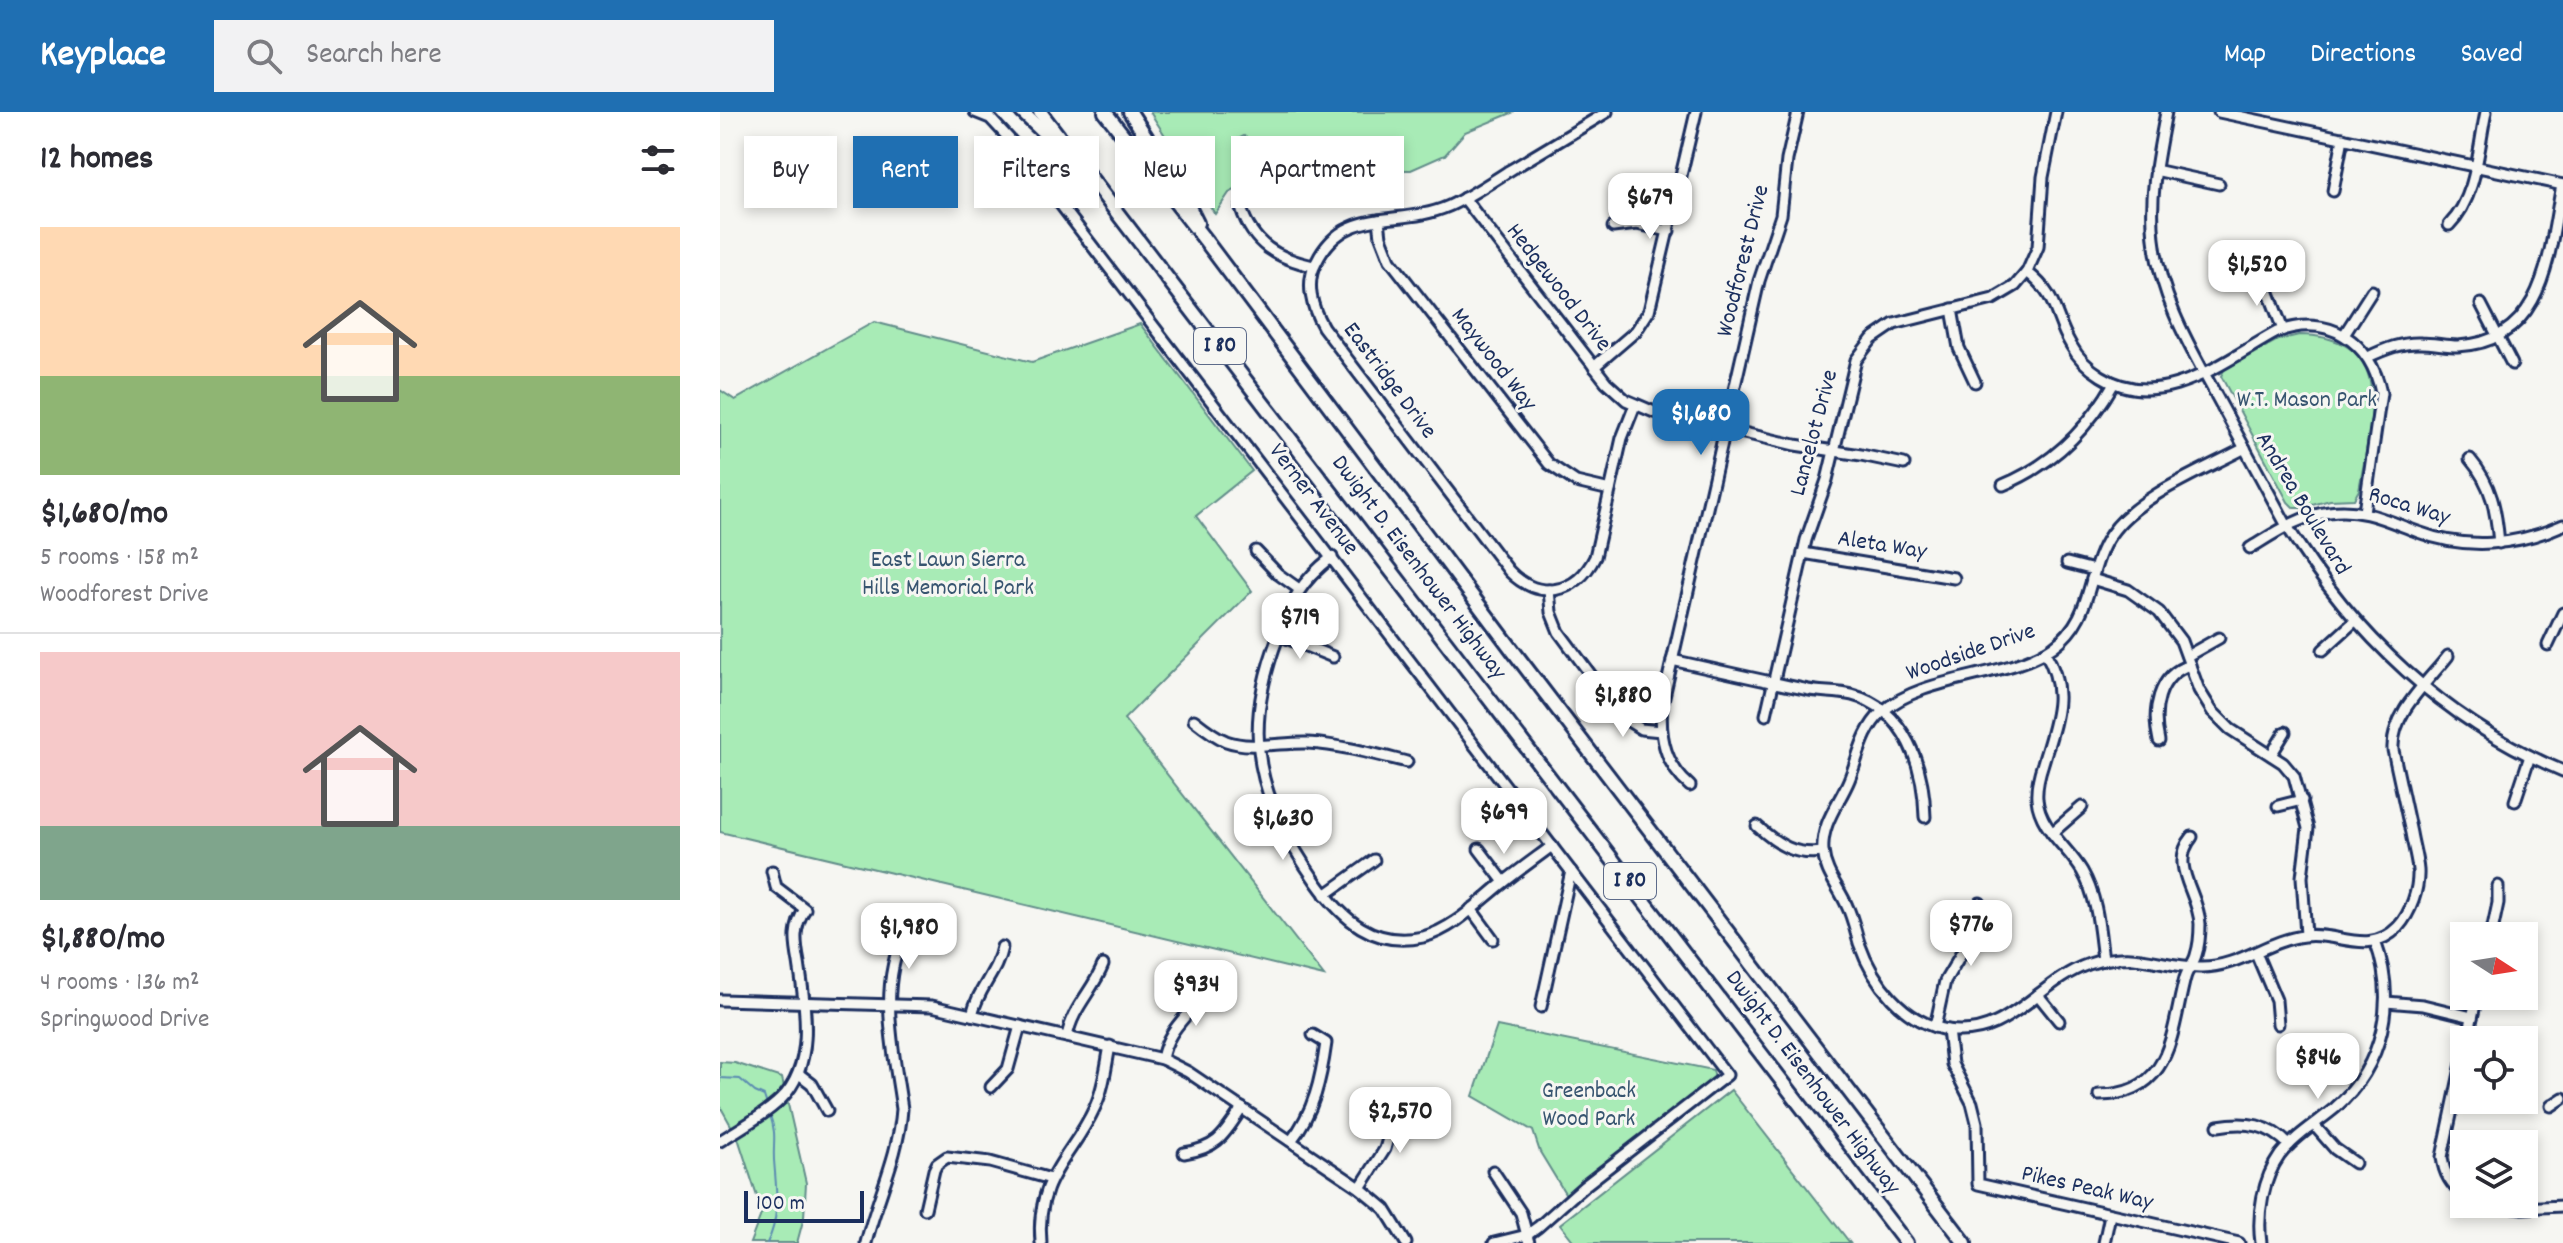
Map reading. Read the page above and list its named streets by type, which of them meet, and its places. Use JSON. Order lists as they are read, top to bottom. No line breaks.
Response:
{"streets":{"highway":["I 80","Dwight D. Eisenhower Highway"],"street":["Woodforest Drive","Hedgewood Drive","Maywood Way","Eastridge Drive","Lancelot Drive","Verner Avenue","Andrea Boulevard","Roca Way","Aleta Way","Woodside Drive","Pikes Peak Way"]},"crossings":[["Woodforest Drive","Hedgewood Drive"],["Woodforest Drive","Woodside Drive"],["Hedgewood Drive","Lancelot Drive"],["Lancelot Drive","Aleta Way"],["Lancelot Drive","Woodside Drive"],["Andrea Boulevard","Roca Way"],["Andrea Boulevard","Woodside Drive"]],"parks":["W.T. Mason Park","East Lawn Sierra Hills Memorial Park","Greenback Wood Park"],"scale_bar":"100 m","north":"right","page":{"header":"Keyplace","search":"Search here","nav":["Map","Directions","Saved"],"heading":"12 homes","chip":["Buy","Rent","Filters","New","Apartment"],"price":["$679","$1,520","$1,680","$719","$1,880","$699","$1,630","$776","$1,980","$934","$846","$2,570"],"list":[{"name":"$1,680/mo","note":"5 rooms · 158 m² · Woodforest Drive"},{"name":"$1,880/mo","note":"4 rooms · 136 m² · Springwood Drive"}],"scale":"100 m"}}
